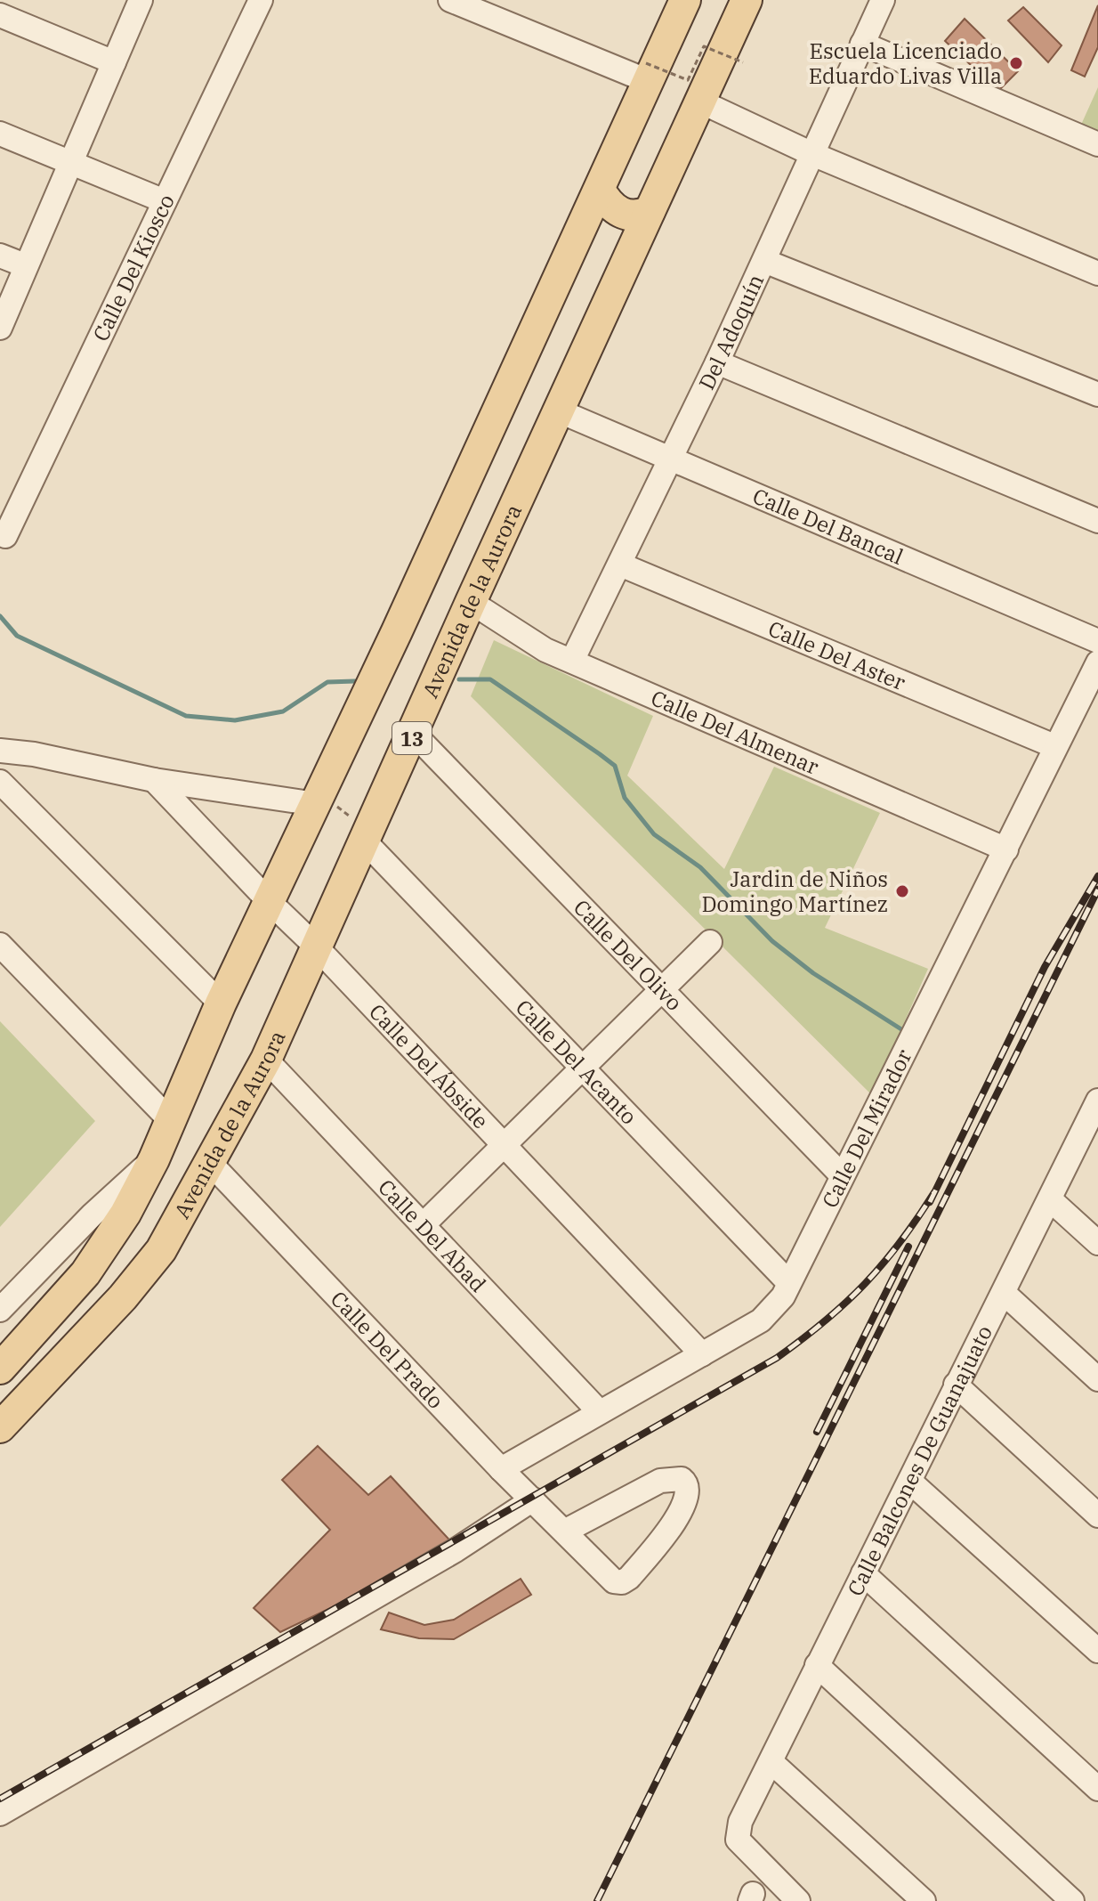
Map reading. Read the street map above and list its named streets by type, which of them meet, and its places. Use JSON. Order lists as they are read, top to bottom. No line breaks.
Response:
{"streets":{"main road":["Avenida de la Aurora","13"],"street":["Calle Del Kiosco","Del Adoquín","Calle Del Bancal","Calle Del Aster","Calle Del Almenar","Calle Del Olivo","Calle Del Acanto","Calle Del Ábside","Calle Del Mirador","Calle Del Abad","Calle Del Prado","Calle Balcones De Guanajuato"]},"crossings":[["Del Adoquín","Calle Del Bancal"],["Del Adoquín","Calle Del Aster"],["Del Adoquín","Calle Del Almenar"],["Calle Del Bancal","Avenida de la Aurora"],["Avenida de la Aurora","Calle Del Almenar"],["Avenida de la Aurora","Calle Del Olivo"],["Avenida de la Aurora","Calle Del Acanto"],["Avenida de la Aurora","Calle Del Ábside"],["Avenida de la Aurora","Calle Del Abad"],["Avenida de la Aurora","Calle Del Prado"],["Calle Del Aster","Calle Del Mirador"],["Calle Del Almenar","Calle Del Mirador"],["Calle Del Olivo","Calle Del Mirador"],["Calle Del Acanto","Calle Del Mirador"],["Calle Del Ábside","Calle Del Mirador"],["Calle Del Mirador","Calle Del Abad"],["Calle Del Mirador","Calle Del Prado"]],"places":["Escuela Licenciado Eduardo Livas Villa","Jardin de Niños Domingo Martínez"]}
